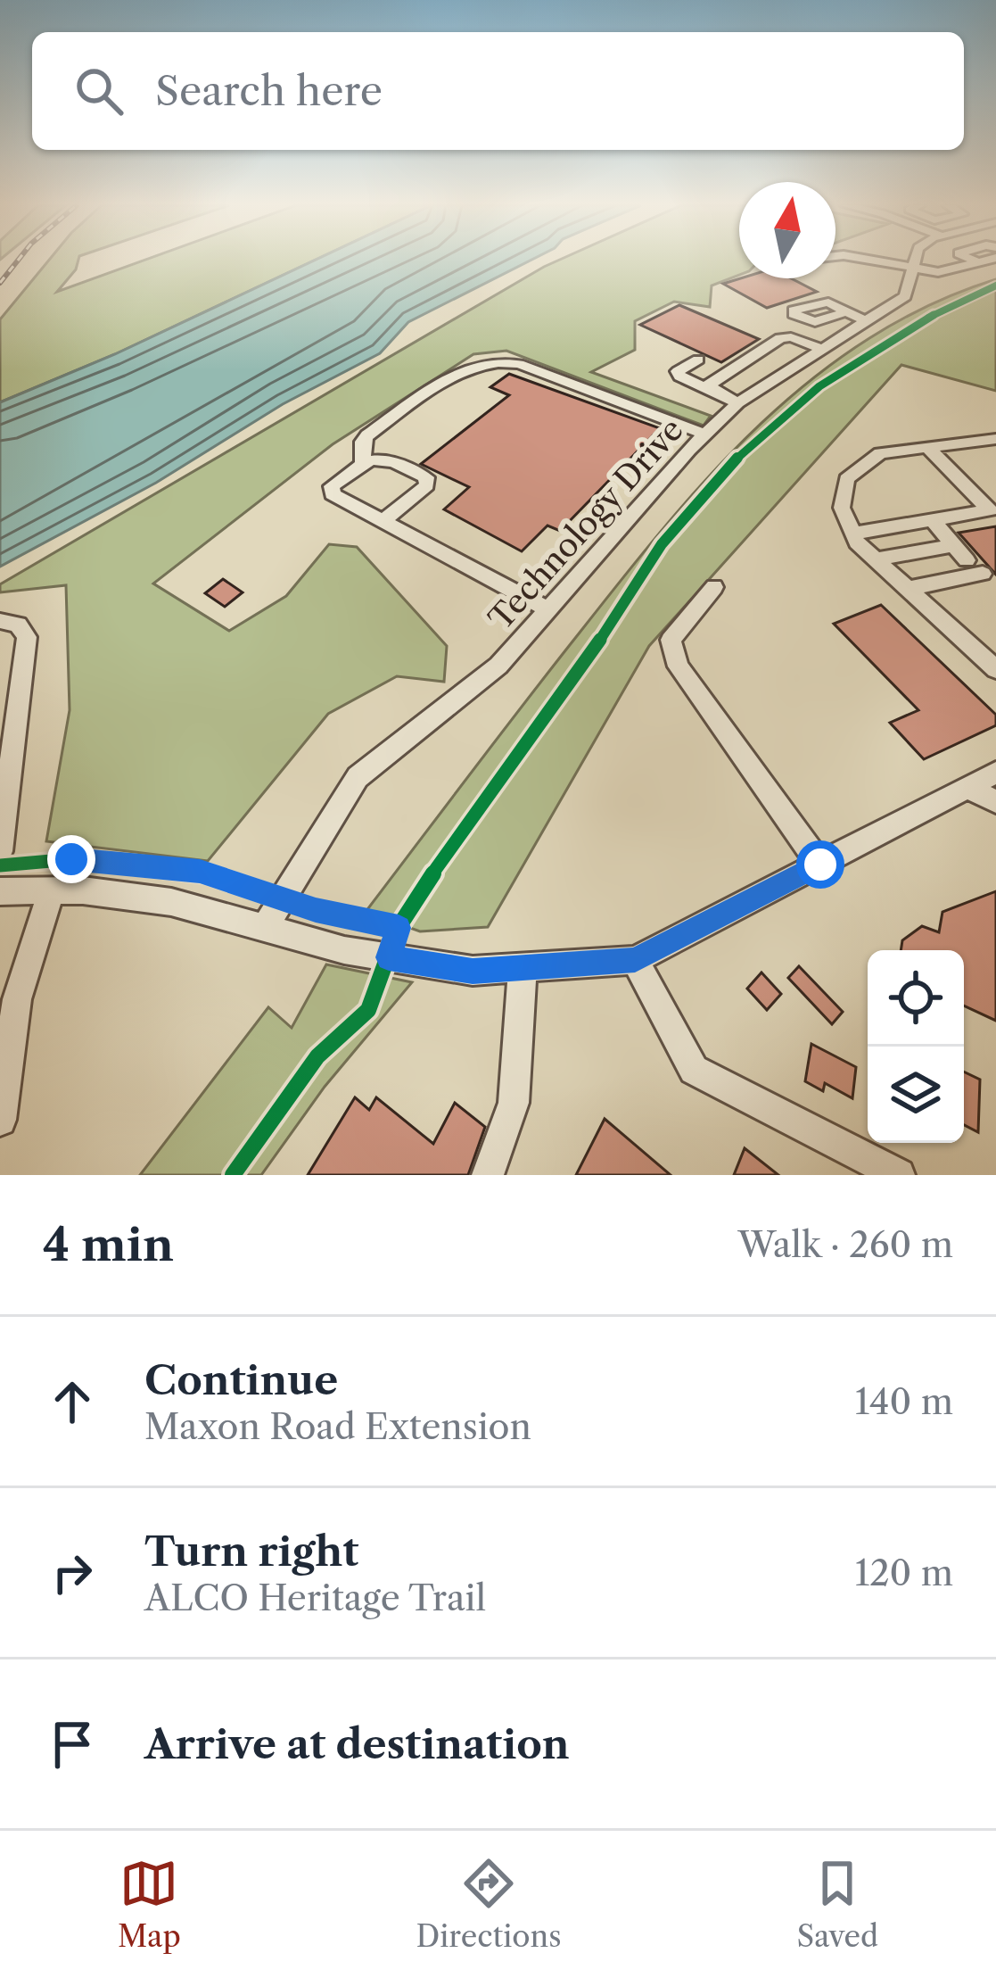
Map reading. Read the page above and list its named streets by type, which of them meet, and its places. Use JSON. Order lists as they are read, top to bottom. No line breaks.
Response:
{"streets":{"street":["Technology Drive"]},"north":"top","page":{"search":"Search here","heading":["4 min","Walk · 260 m"],"list":[["Continue","Maxon Road Extension","140 m"],["Turn right","ALCO Heritage Trail","120 m"],"Arrive at destination"],"nav":["Map","Directions","Saved"]}}
